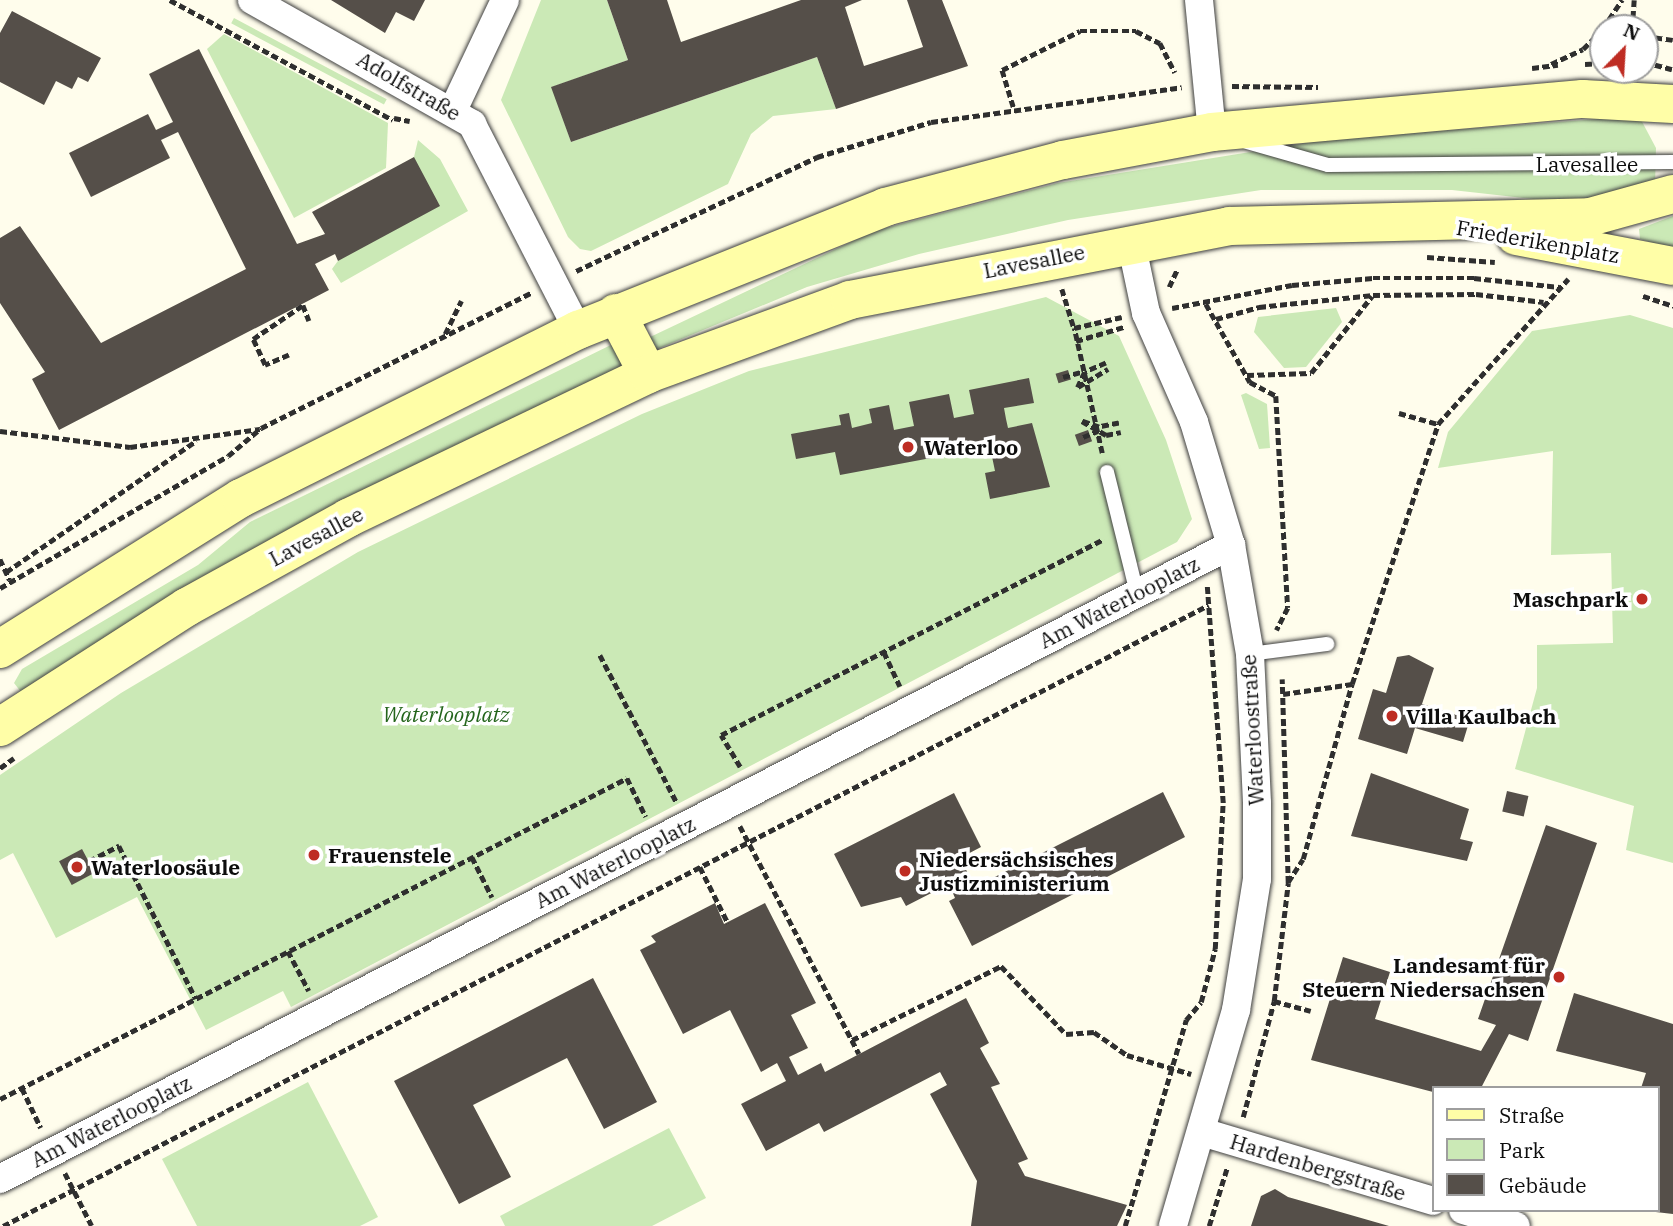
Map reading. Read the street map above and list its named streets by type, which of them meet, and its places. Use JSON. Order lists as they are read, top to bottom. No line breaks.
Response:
{"streets":{"main road":["Lavesallee","Friederikenplatz"],"street":["Adolfstraße","Am Waterlooplatz","Waterloostraße","Hardenbergstraße"]},"crossings":[["Adolfstraße","Lavesallee"],["Lavesallee","Friederikenplatz"],["Lavesallee","Waterloostraße"],["Am Waterlooplatz","Waterloostraße"],["Waterloostraße","Hardenbergstraße"]],"parks":["Waterlooplatz"],"places":["Waterloo","Maschpark","Villa Kaulbach","Frauenstele","Waterloosäule","Niedersächsisches Justizministerium","Landesamt für Steuern Niedersachsen"],"legend":["Straße","Park","Gebäude"],"north":"top right"}
